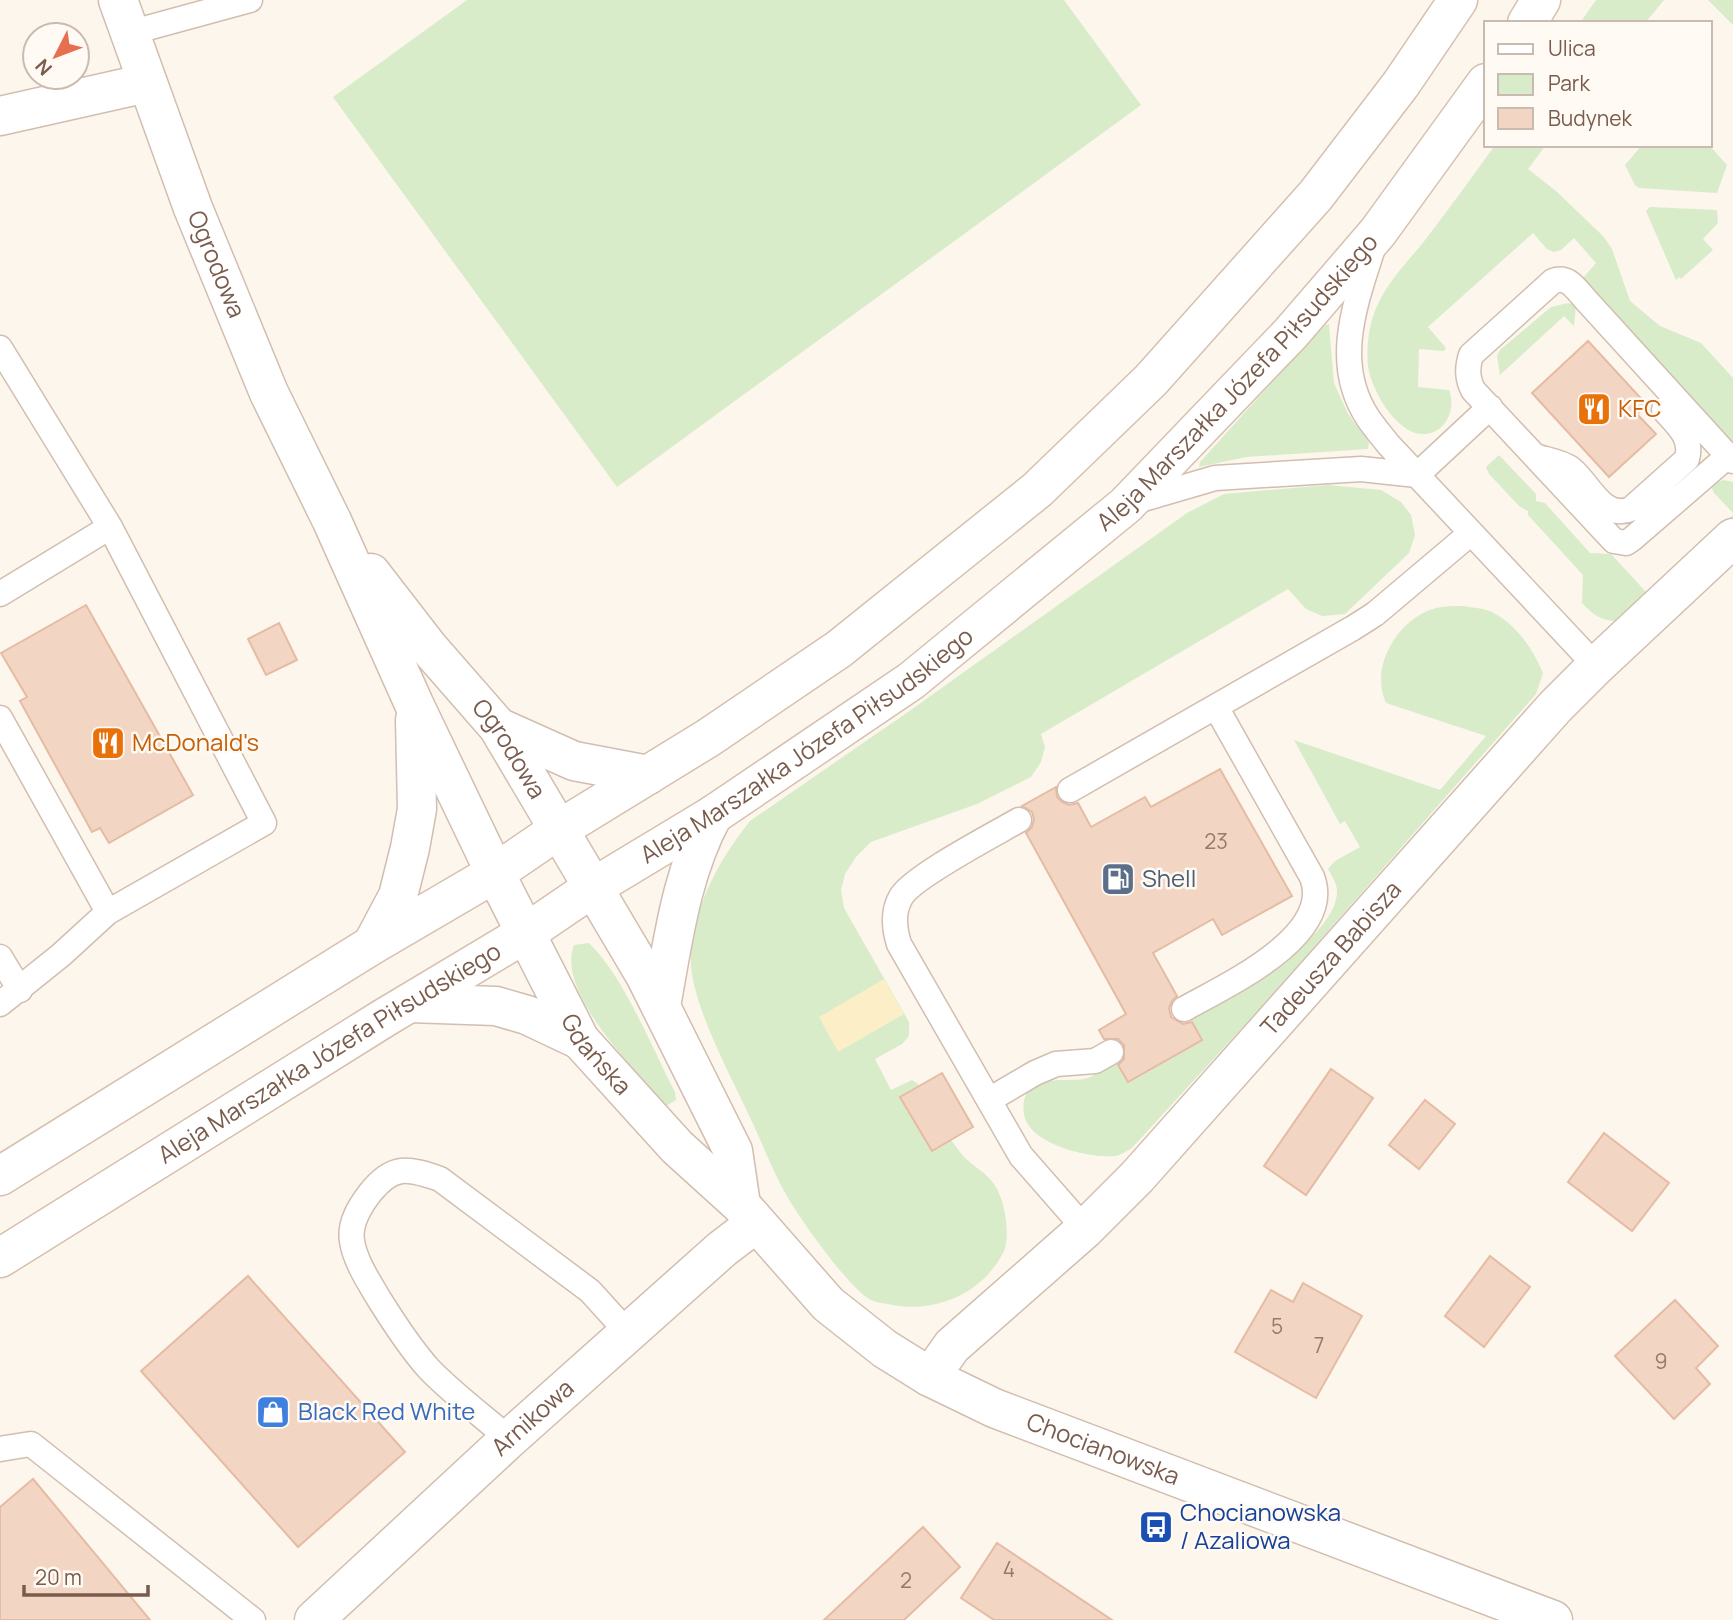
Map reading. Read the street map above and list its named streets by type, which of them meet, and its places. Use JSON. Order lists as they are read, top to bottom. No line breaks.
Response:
{"streets":{"street":["Ogrodowa","Aleja Marszałka Józefa Piłsudskiego","Tadeusza Babisza","Gdańska","Arnikowa","Chocianowska"]},"crossings":[["Ogrodowa","Aleja Marszałka Józefa Piłsudskiego"],["Ogrodowa","Gdańska"],["Aleja Marszałka Józefa Piłsudskiego","Gdańska"],["Tadeusza Babisza","Gdańska"],["Tadeusza Babisza","Chocianowska"],["Gdańska","Arnikowa"],["Gdańska","Chocianowska"]],"places":{"restaurant":["KFC","McDonald's"],"fuel station":["Shell"],"shop":["Black Red White"],"bus stop":["Chocianowska / Azaliowa"]},"house_numbers":["23","5","7","9","4","2"],"legend":["Ulica","Park","Budynek"],"scale_bar":"20 m","north":"bottom left"}
